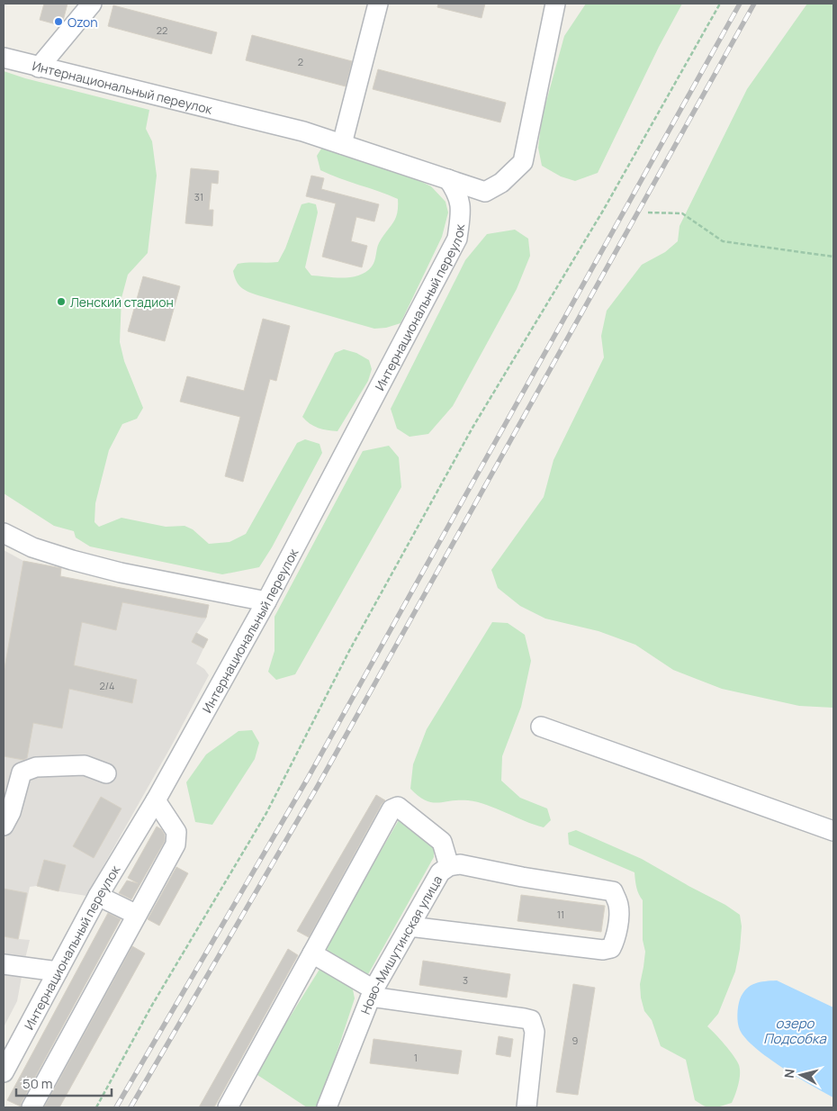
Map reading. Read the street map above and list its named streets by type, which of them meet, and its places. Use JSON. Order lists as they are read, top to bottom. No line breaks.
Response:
{"streets":{"street":["Интернациональный переулок","Ново-Мишутинская улица"]},"water":["озеро Подсобка"],"places":["Ozon","Ленский стадион"],"house_numbers":["22","2","31","2/4","11","3","9","1"],"scale_bar":"50 m","north":"left"}
